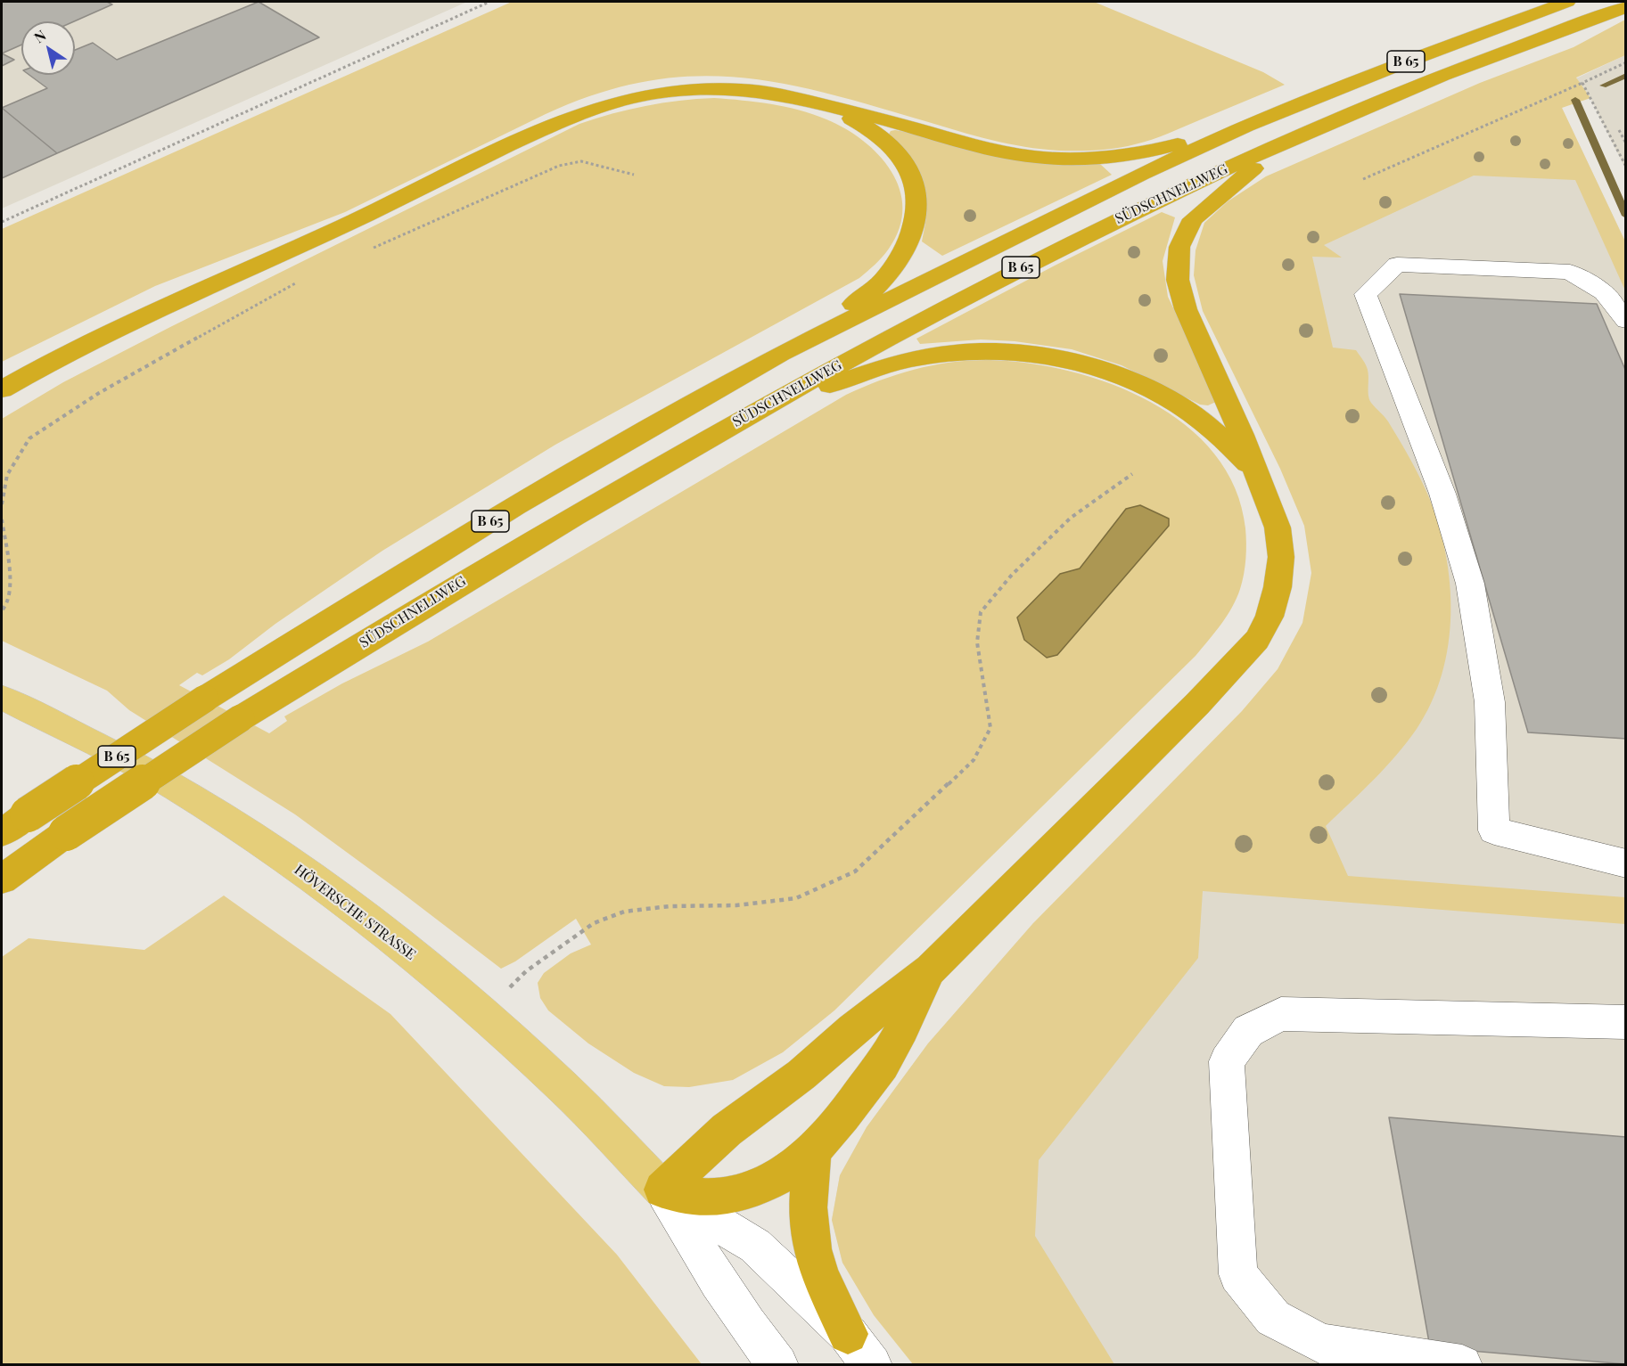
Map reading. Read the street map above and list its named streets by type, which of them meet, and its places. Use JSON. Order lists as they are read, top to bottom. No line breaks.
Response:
{"streets":{"highway":["B 65","SÜDSCHNELLWEG"],"main road":["HÖVERSCHE STRASSE"]},"north":"top left"}
